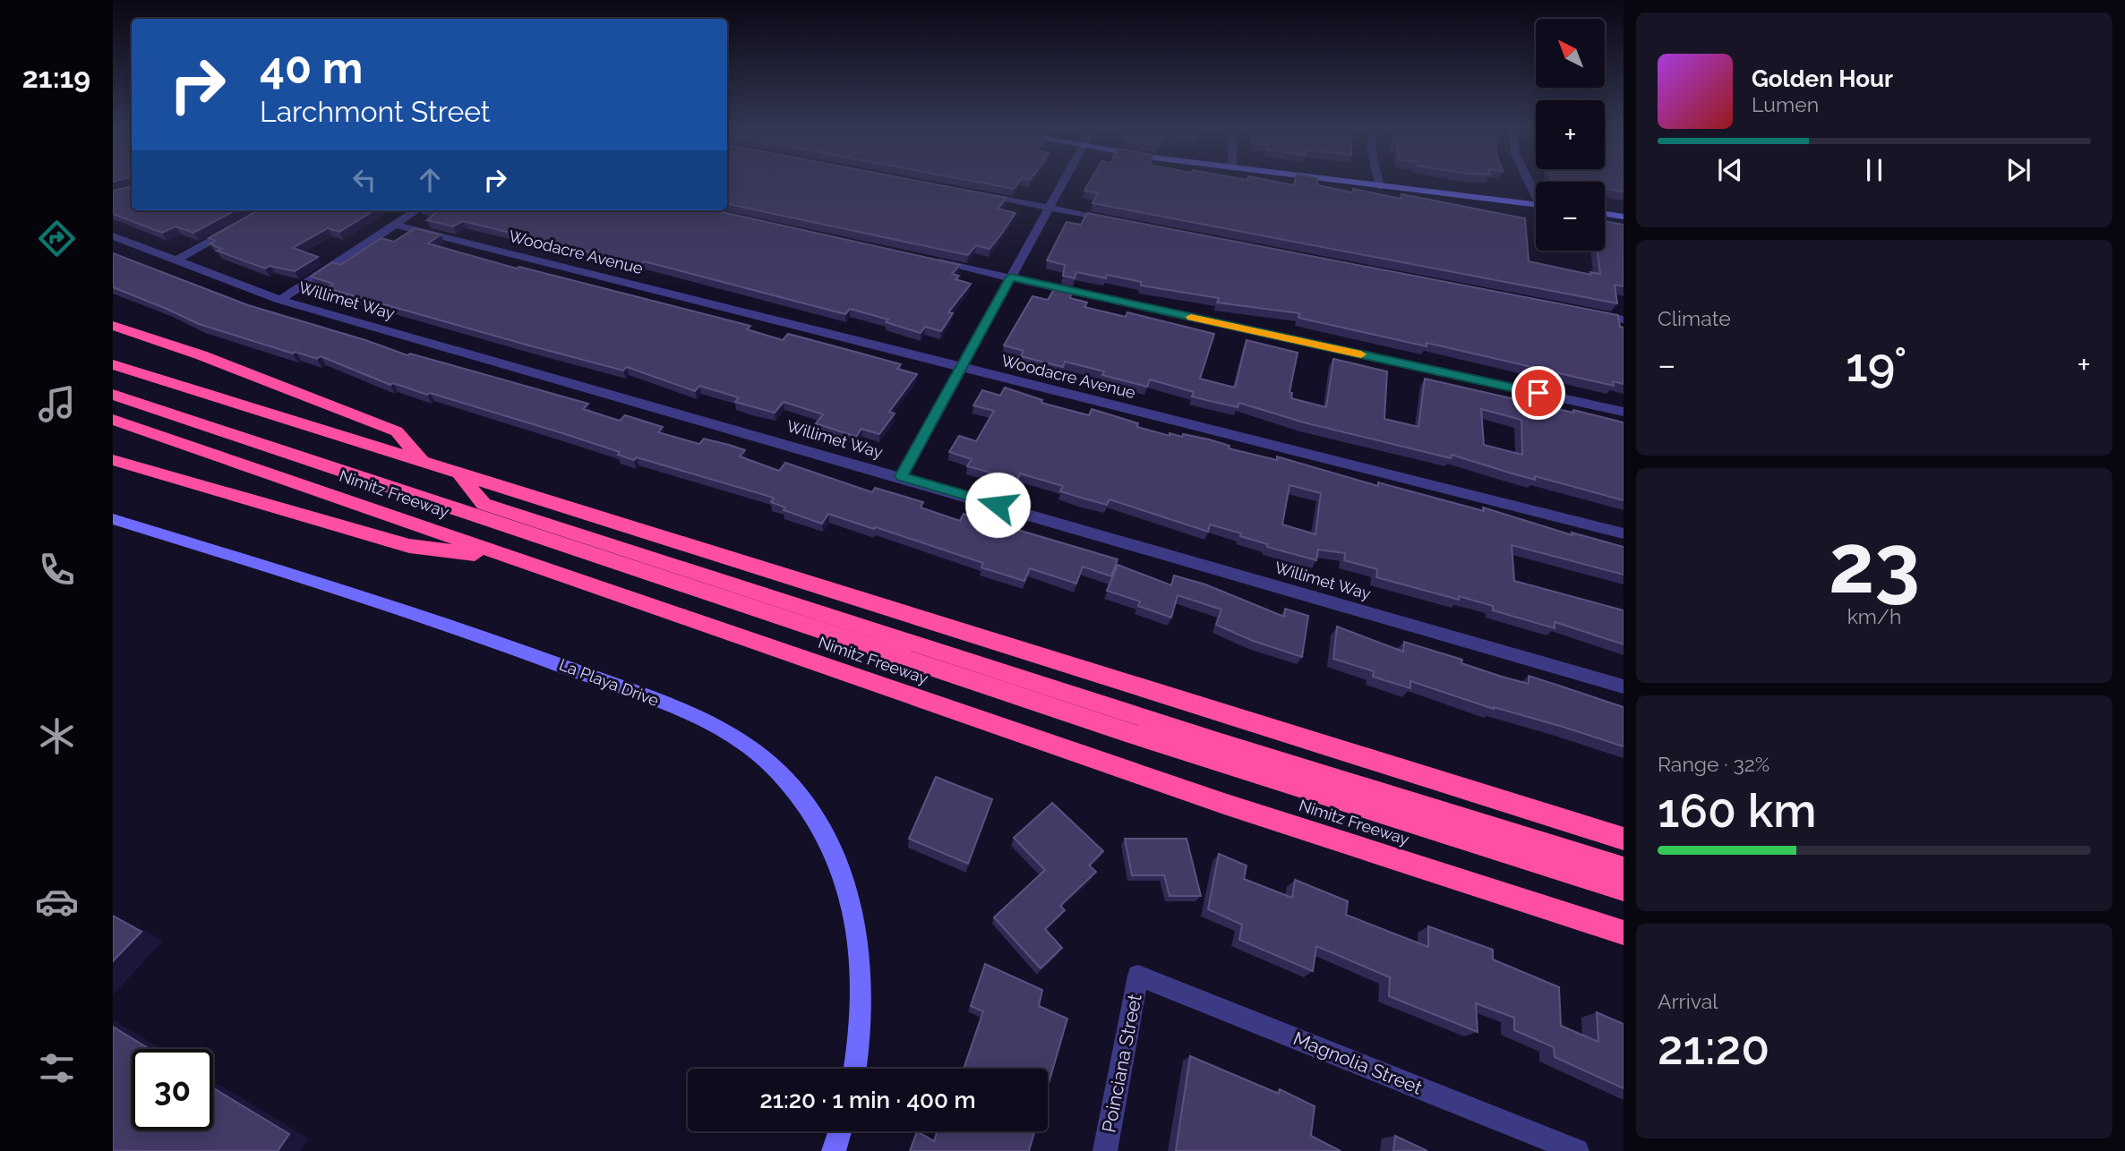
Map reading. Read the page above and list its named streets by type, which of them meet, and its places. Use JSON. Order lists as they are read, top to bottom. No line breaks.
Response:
{"streets":{"highway":["Nimitz Freeway"],"main road":["La Playa Drive"],"street":["Woodacre Avenue","Willimet Way","Poinciana Street","Magnolia Street"]},"crossings":[["Poinciana Street","Magnolia Street"]],"north":"top left","page":{"tabs":"21:19","map_buttons":["+","−"],"turn":["40 m","Larchmont Street"],"song":["Golden Hour","Lumen"],"tile":["Climate",["23","km/h"],["Range · 32%","160 km"],["Arrival","21:20"]],"heat":["−","19°","+"],"limit":"30","trip":"21:20 · 1 min · 400 m"}}
